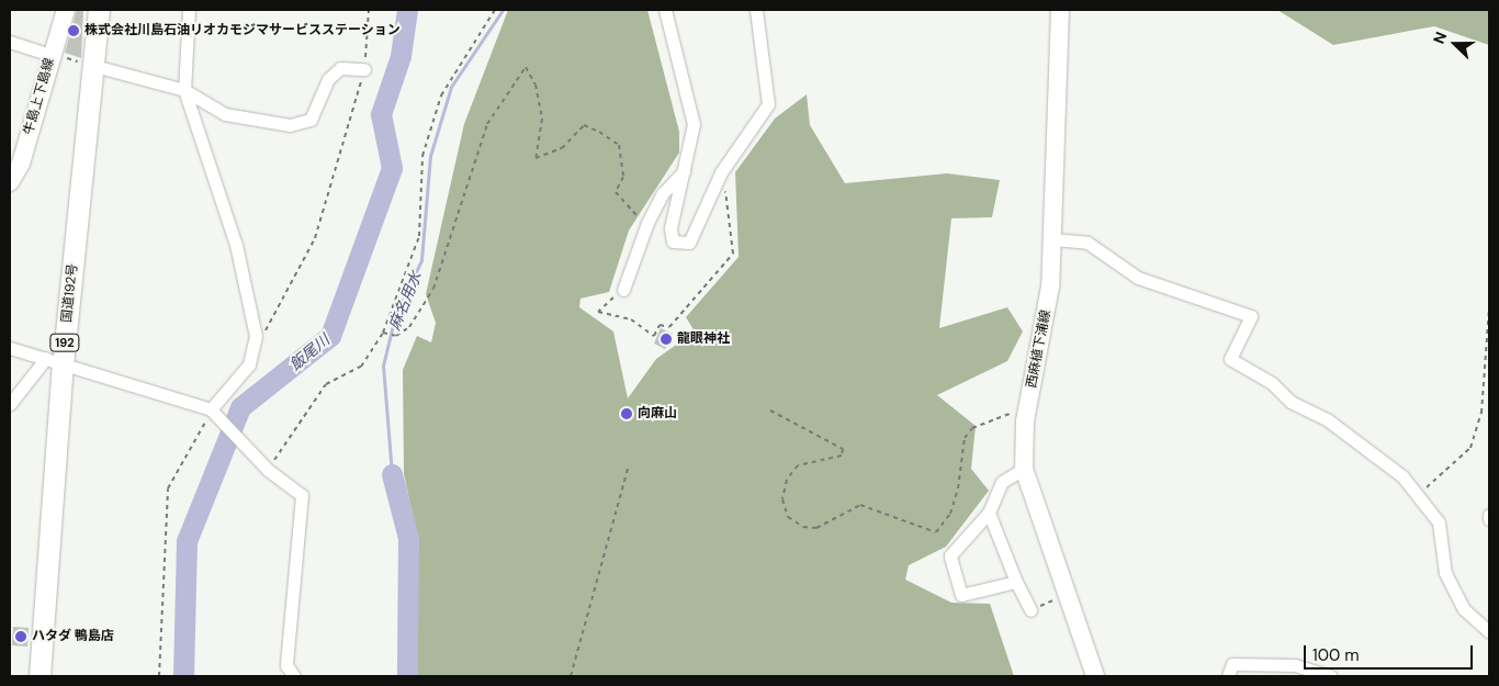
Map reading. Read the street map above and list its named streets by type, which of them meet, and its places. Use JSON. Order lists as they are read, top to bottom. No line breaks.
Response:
{"streets":{"highway":["国道192号","192"],"main road":["牛島上下島線","西麻植下浦線"]},"water":["麻名用水","飯尾川"],"places":["株式会社川島石油リオカモジマサービスステーション","龍眼神社","向麻山","ハタダ 鴨島店"],"scale_bar":"100 m","north":"left"}
